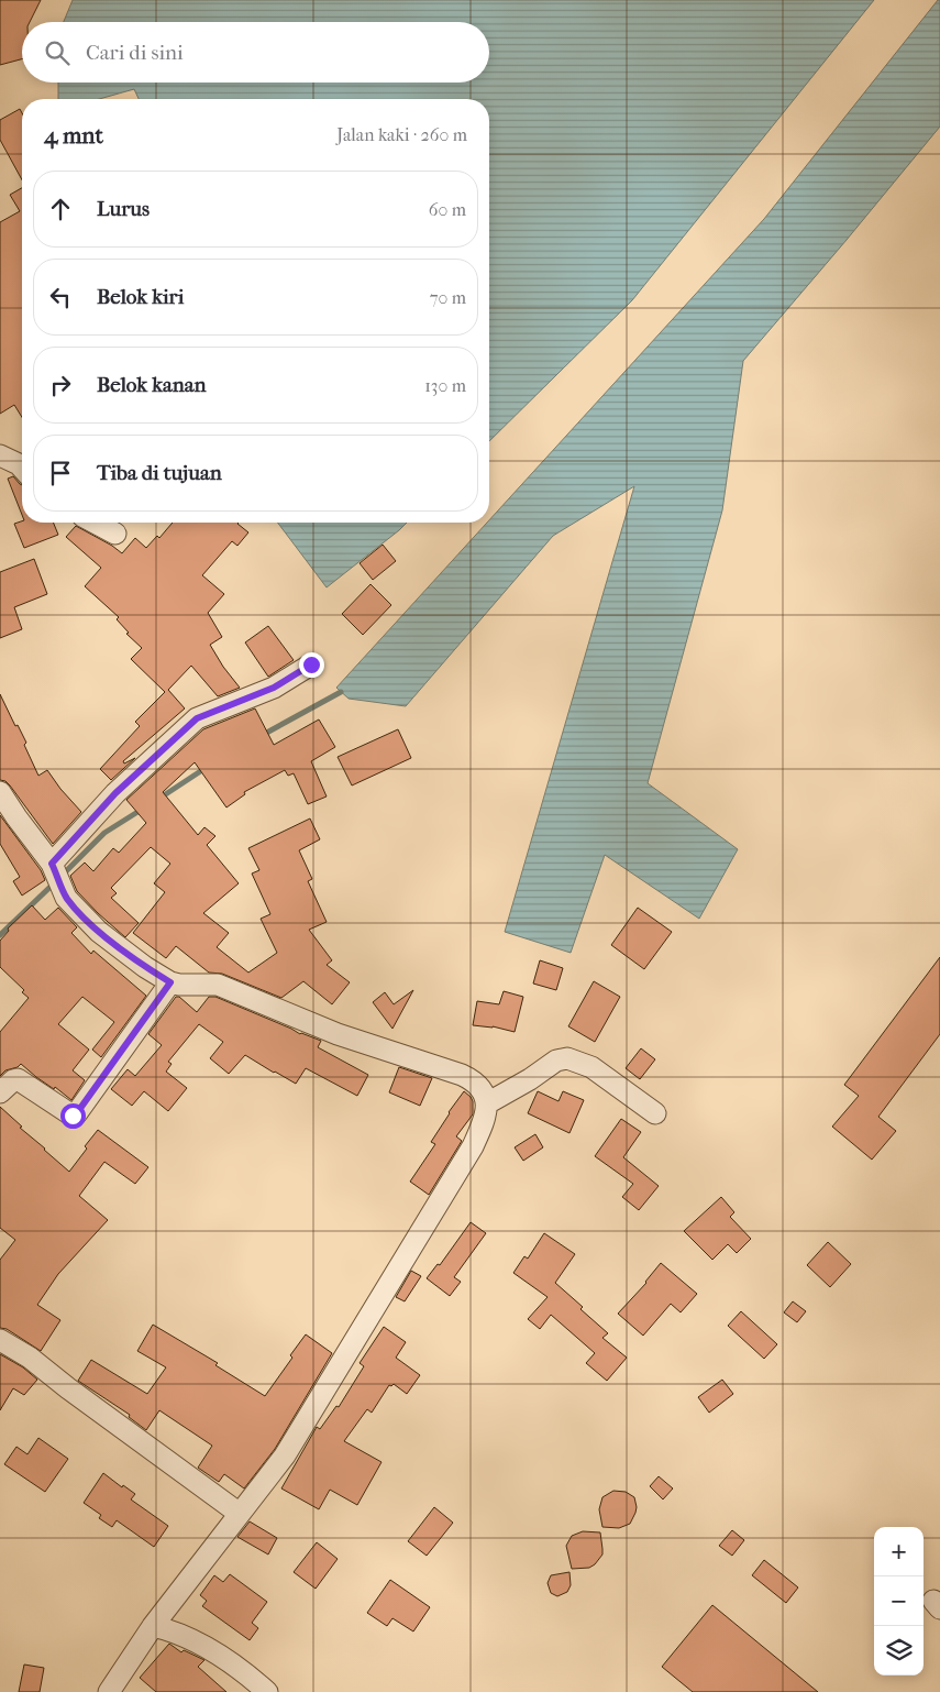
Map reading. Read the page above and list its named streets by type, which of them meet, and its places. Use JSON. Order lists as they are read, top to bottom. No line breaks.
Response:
{"page":{"search":"Cari di sini","heading":["4 mnt","Jalan kaki · 260 m"],"list":[["Lurus","60 m"],["Belok kiri","70 m"],["Belok kanan","130 m"],"Tiba di tujuan"],"map_buttons":["+","−"]}}
